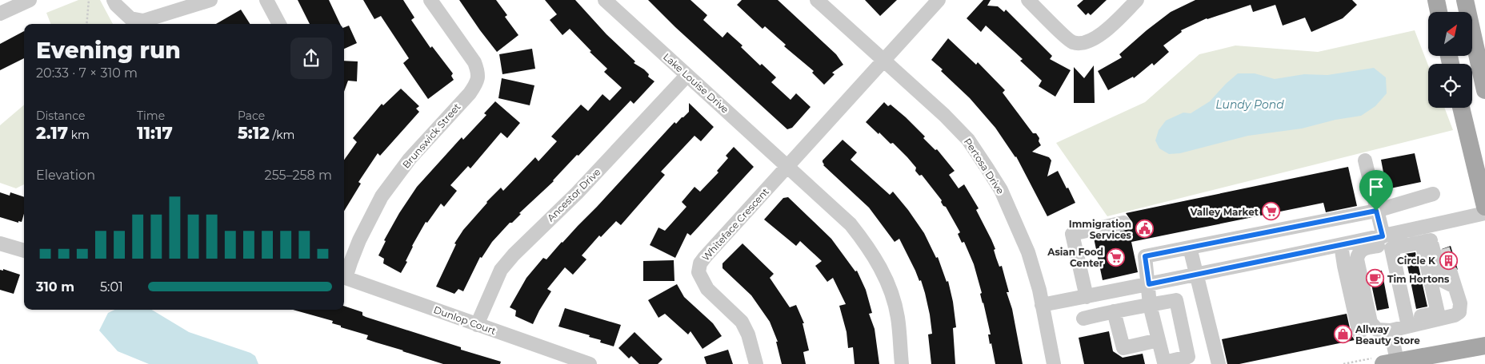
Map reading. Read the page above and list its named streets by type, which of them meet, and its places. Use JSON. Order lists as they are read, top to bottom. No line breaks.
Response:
{"streets":{"street":["Lake Louise Drive","Brunswick Street","Pertosa Drive","Ancestor Drive","Whiteface Crescent","Dunlop Court"]},"crossings":[["Lake Louise Drive","Ancestor Drive"],["Lake Louise Drive","Whiteface Crescent"],["Pertosa Drive","Whiteface Crescent"],["Ancestor Drive","Dunlop Court"]],"water":["Lundy Pond"],"places":{"supermarket":["Valley Market","Asian Food Center"],"public building":["Immigration Services"],"building":["Circle K"],"cafe":["Tim Hortons"],"shop":["Allway Beauty Store"]},"north":"top right","page":{"heading":["Evening run","20:33 · 7 × 310 m"],"stats":[["Distance","2.17 km"],["Time","11:17"],["Pace","5:12 /km"]],"chart":["Elevation","255–258 m"],"list":[{"name":"310 m","note":"5:01"}]}}
